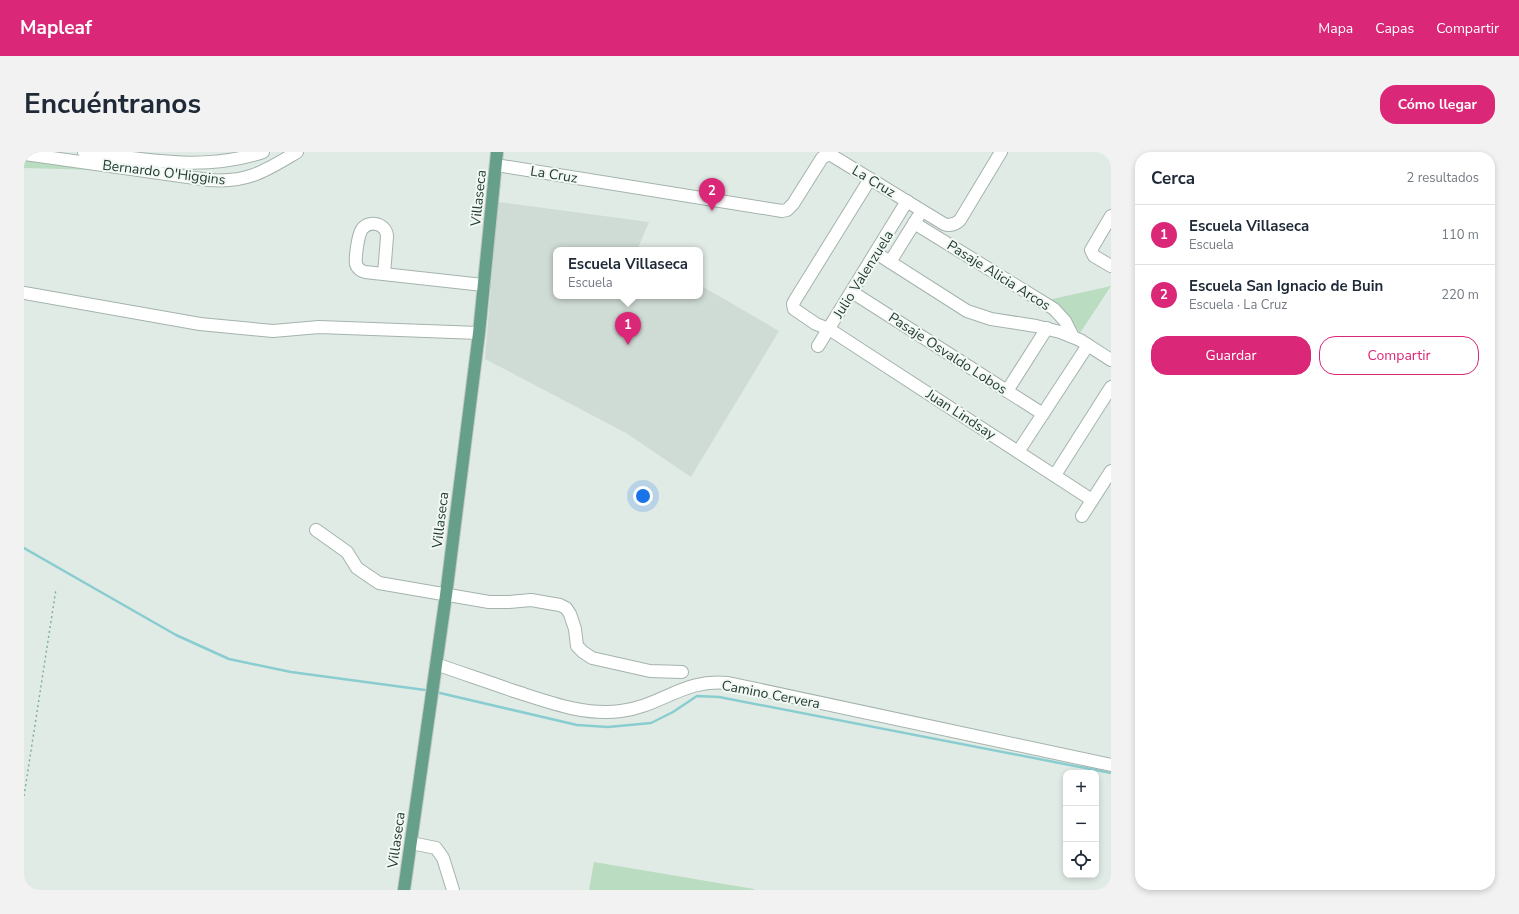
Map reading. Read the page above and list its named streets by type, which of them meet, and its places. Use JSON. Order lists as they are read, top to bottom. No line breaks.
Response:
{"streets":{"main road":["Villaseca"],"street":["Bernardo O'Higgins","La Cruz","Julio Valenzuela","Pasaje Alicia Arcos","Pasaje Osvaldo Lobos","Juan Lindsay","Camino Cervera"]},"crossings":[["La Cruz","Villaseca"],["La Cruz","Julio Valenzuela"],["La Cruz","Juan Lindsay"],["Villaseca","Camino Cervera"],["Julio Valenzuela","Pasaje Alicia Arcos"],["Julio Valenzuela","Pasaje Osvaldo Lobos"],["Julio Valenzuela","Juan Lindsay"]],"page":{"header":"Mapleaf","nav":["Mapa","Capas","Compartir"],"title":"Encuéntranos","buttons":["Cómo llegar",["Guardar","Compartir"]],"heading":["Cerca","2 resultados"],"pins":["2","1"],"list":[{"mark":"1","name":"Escuela Villaseca","note":"Escuela","value":"110 m"},{"mark":"2","name":"Escuela San Ignacio de Buin","note":"Escuela · La Cruz","value":"220 m"}],"popup":["Escuela Villaseca","Escuela"],"map_buttons":["+","−"]}}
